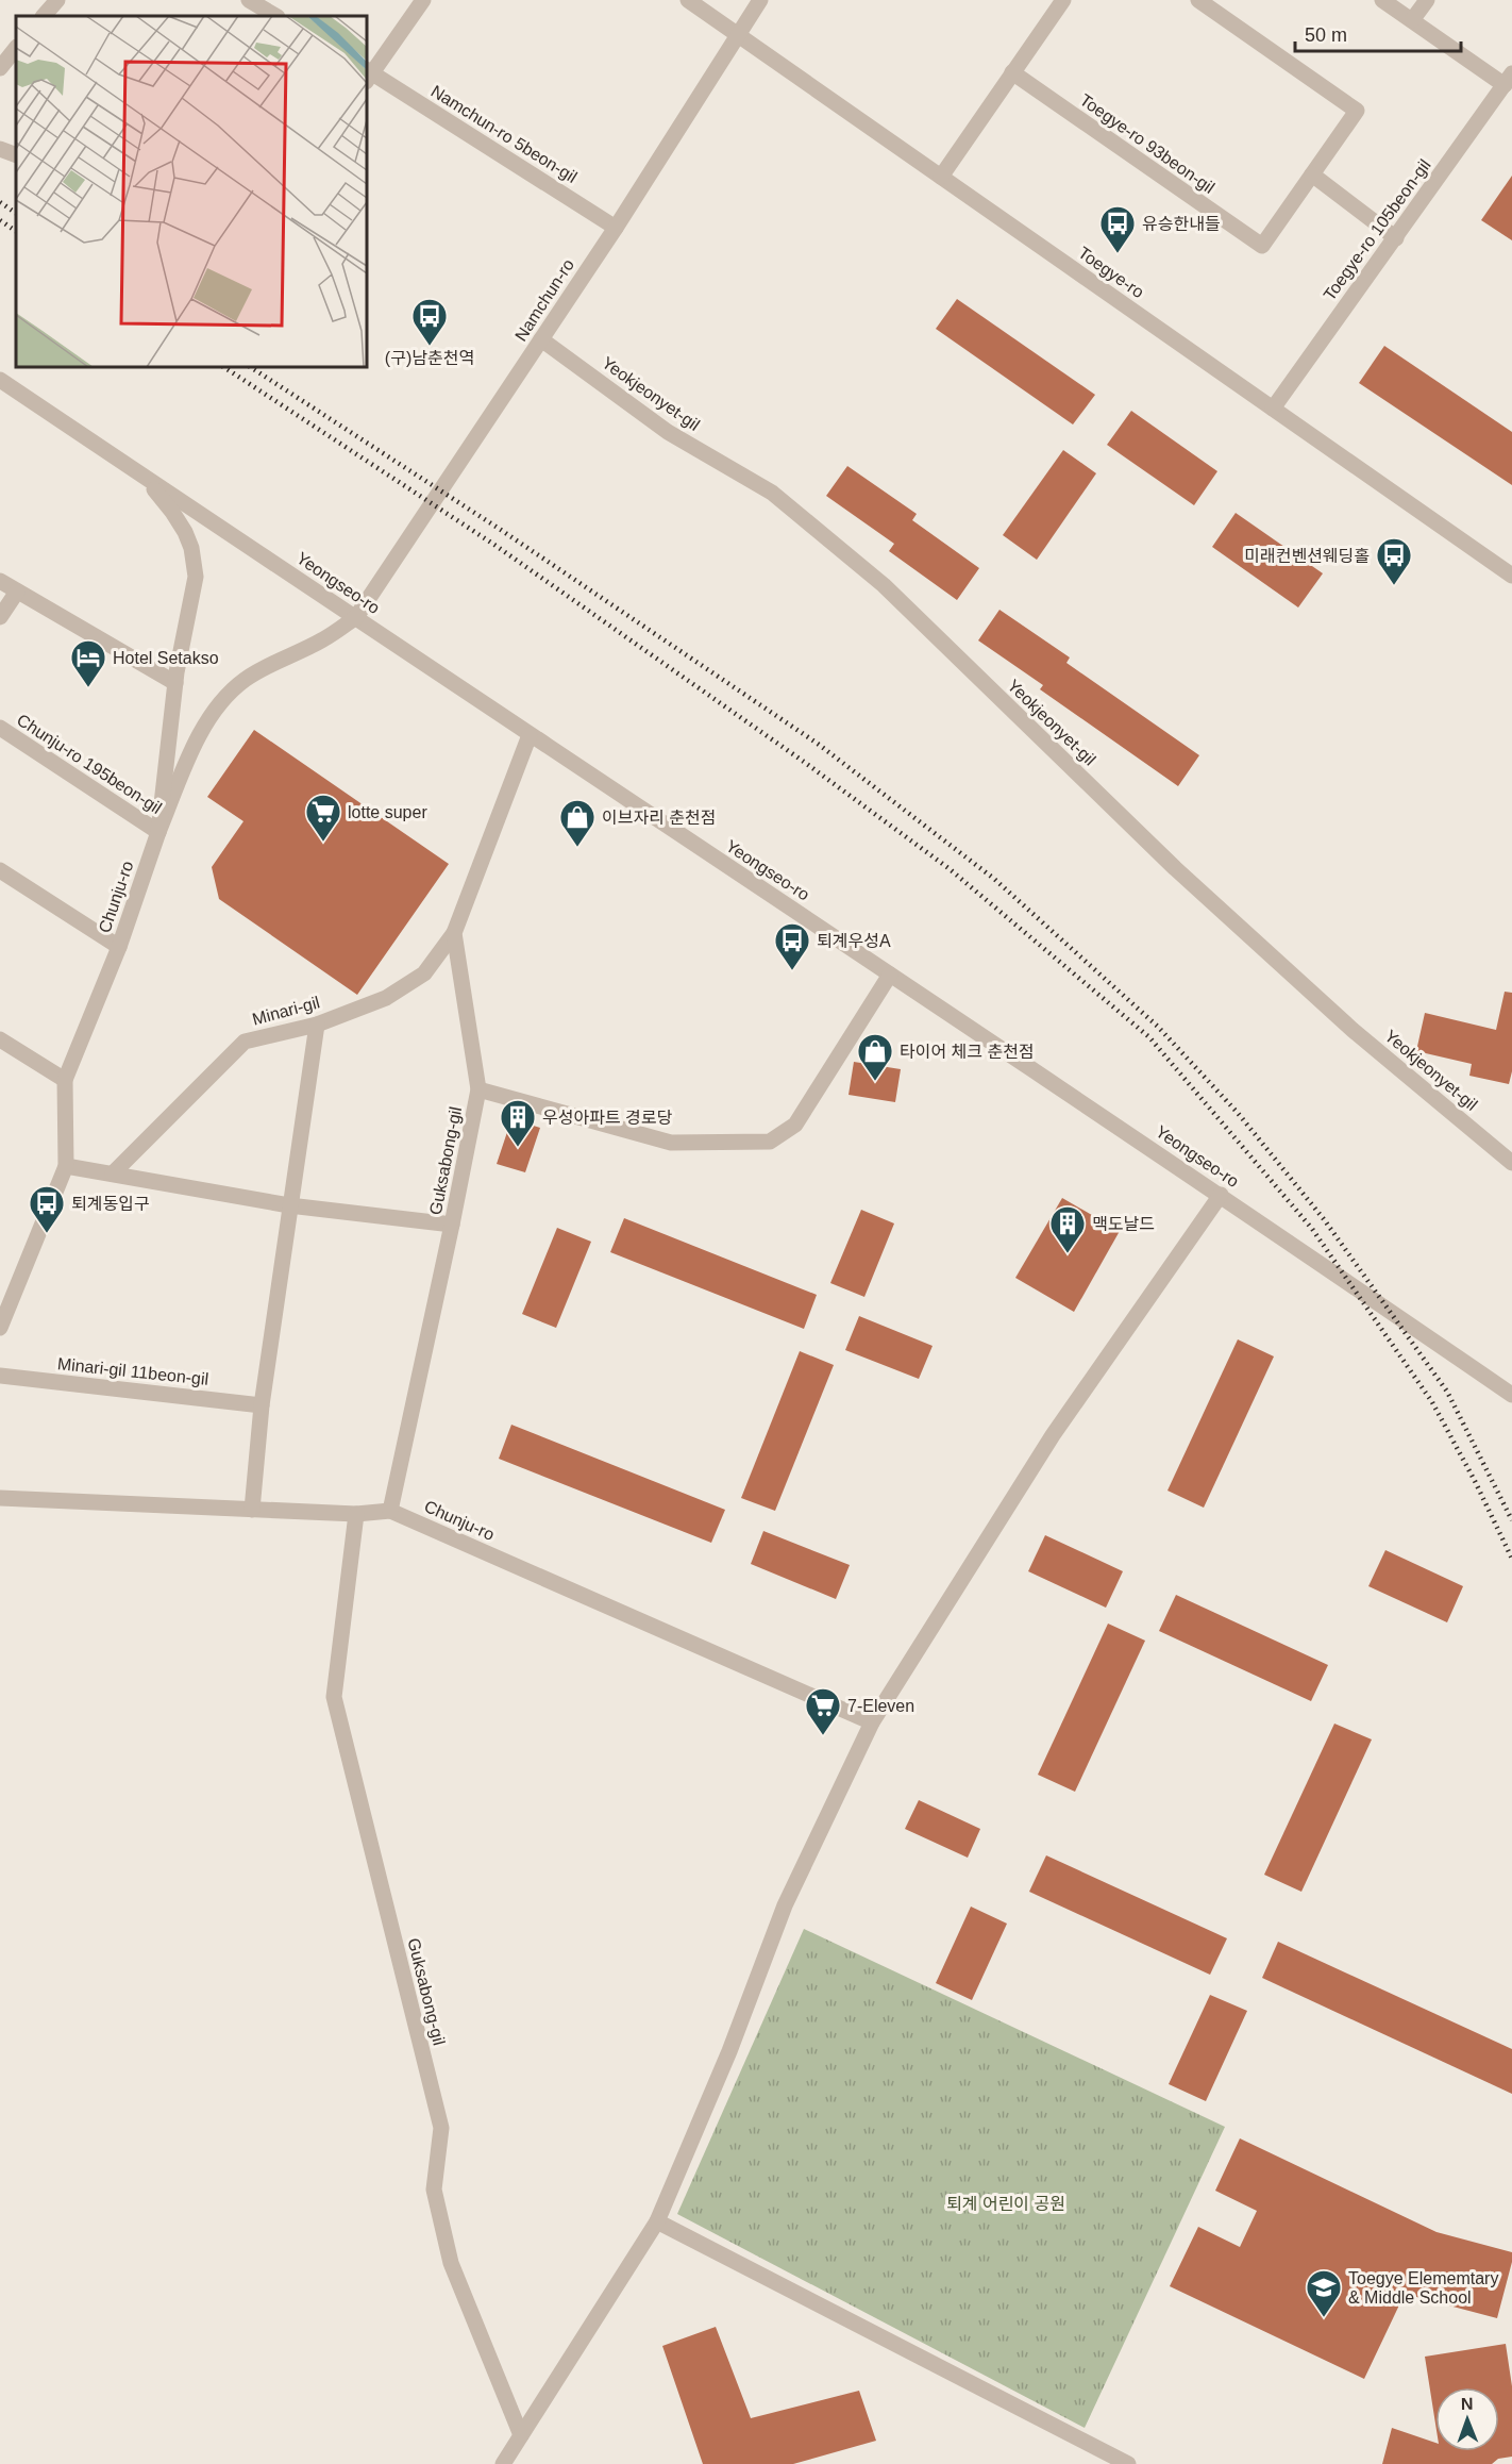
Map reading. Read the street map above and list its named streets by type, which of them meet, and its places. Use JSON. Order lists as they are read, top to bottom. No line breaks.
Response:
{"streets":{"street":["Namchun-ro 5beon-gil","Toegye-ro 93beon-gil","Toegye-ro 105beon-gil","Toegye-ro","Namchun-ro","Yeokjeonyet-gil","Yeongseo-ro","Chunju-ro 195beon-gil","Chunju-ro","Minari-gil","Guksabong-gil","Minari-gil 11beon-gil"]},"crossings":[["Namchun-ro 5beon-gil","Namchun-ro"],["Toegye-ro 105beon-gil","Toegye-ro"],["Toegye-ro","Namchun-ro"],["Namchun-ro","Yeokjeonyet-gil"],["Namchun-ro","Yeongseo-ro"],["Yeongseo-ro","Chunju-ro"],["Yeongseo-ro","Minari-gil"],["Yeongseo-ro","Guksabong-gil"],["Chunju-ro 195beon-gil","Chunju-ro"],["Chunju-ro","Guksabong-gil"],["Minari-gil","Guksabong-gil"]],"parks":["퇴계 어린이 공원"],"places":{"bus stop":["유승한내들","(구)남춘천역","미래컨벤션웨딩홀","퇴계우성A","퇴계동입구"],"hotel":["Hotel Setakso"],"supermarket":["lotte super","7-Eleven"],"shop":["이브자리 춘천점","타이어 체크 춘천점"],"building":["우성아파트 경로당","맥도날드"],"school or university":["Toegye Elememtary & Middle School"]},"scale_bar":"50 m","north":"top"}
